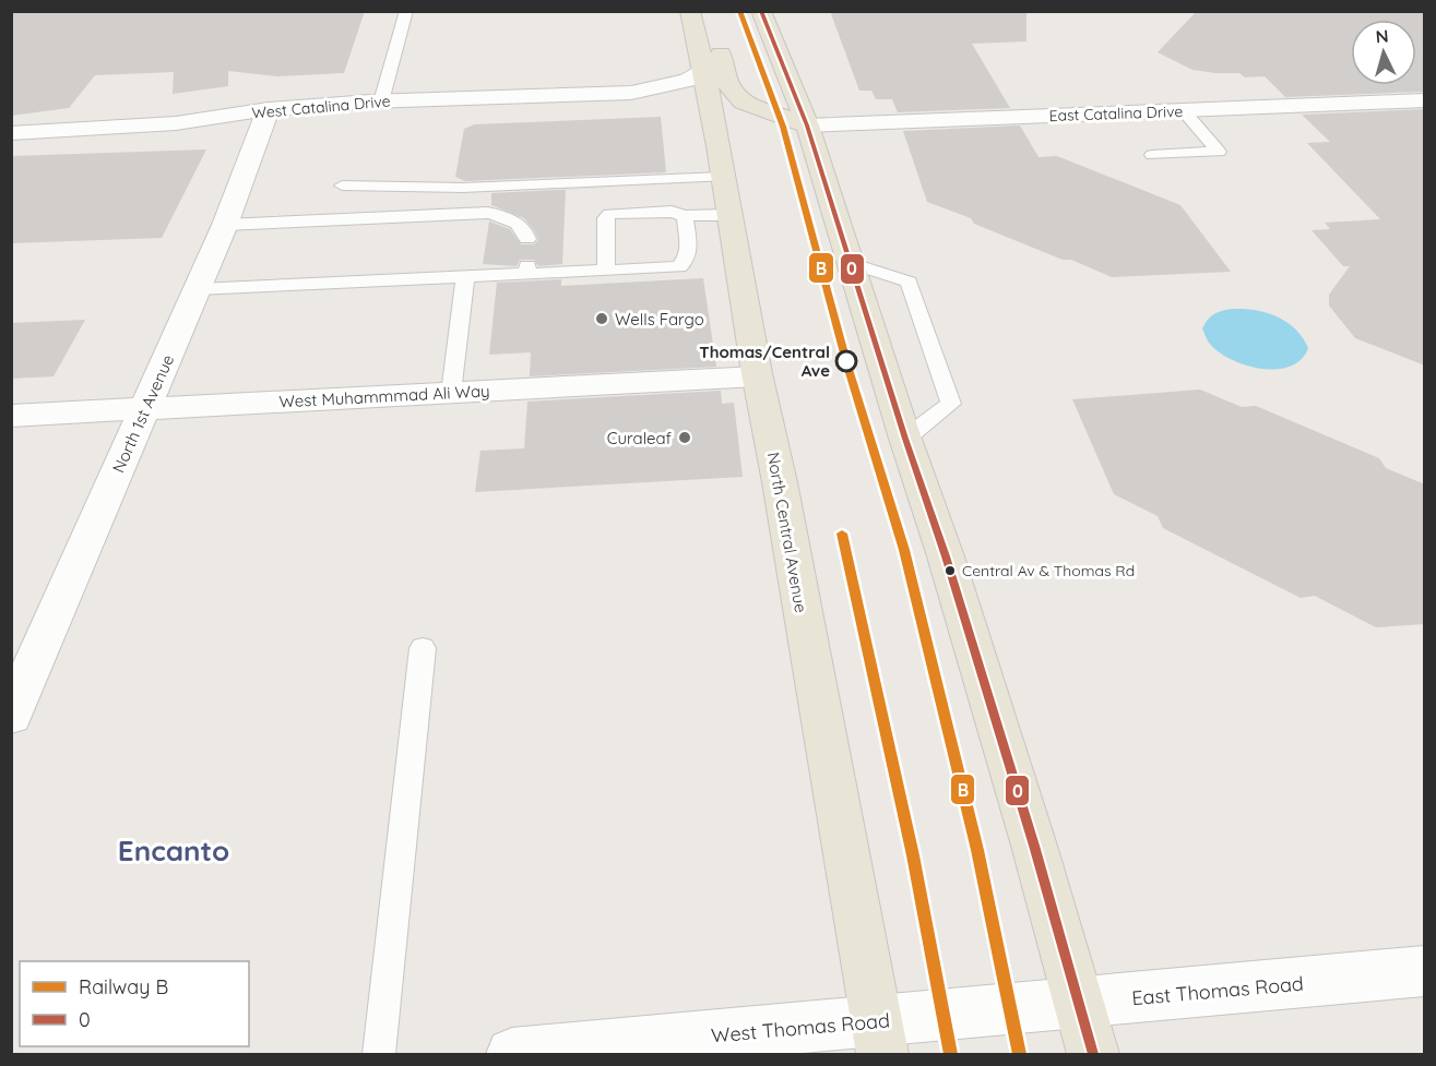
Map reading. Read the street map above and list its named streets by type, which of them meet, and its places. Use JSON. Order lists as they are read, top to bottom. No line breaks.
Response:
{"streets":{"main road":["North Central Avenue"],"street":["West Catalina Drive","East Catalina Drive","West Muhammmad Ali Way","North 1st Avenue","East Thomas Road","West Thomas Road"]},"crossings":[["West Catalina Drive","North 1st Avenue"],["West Catalina Drive","North Central Avenue"],["West Muhammmad Ali Way","North 1st Avenue"],["West Muhammmad Ali Way","North Central Avenue"],["North Central Avenue","West Thomas Road"],["East Thomas Road","West Thomas Road"]],"districts":["Encanto"],"places":["Wells Fargo","Thomas/Central Ave","Curaleaf","Central Av & Thomas Rd"],"lines":["rail line B","transit line 0"],"legend":["Railway B","0"],"north":"top"}
